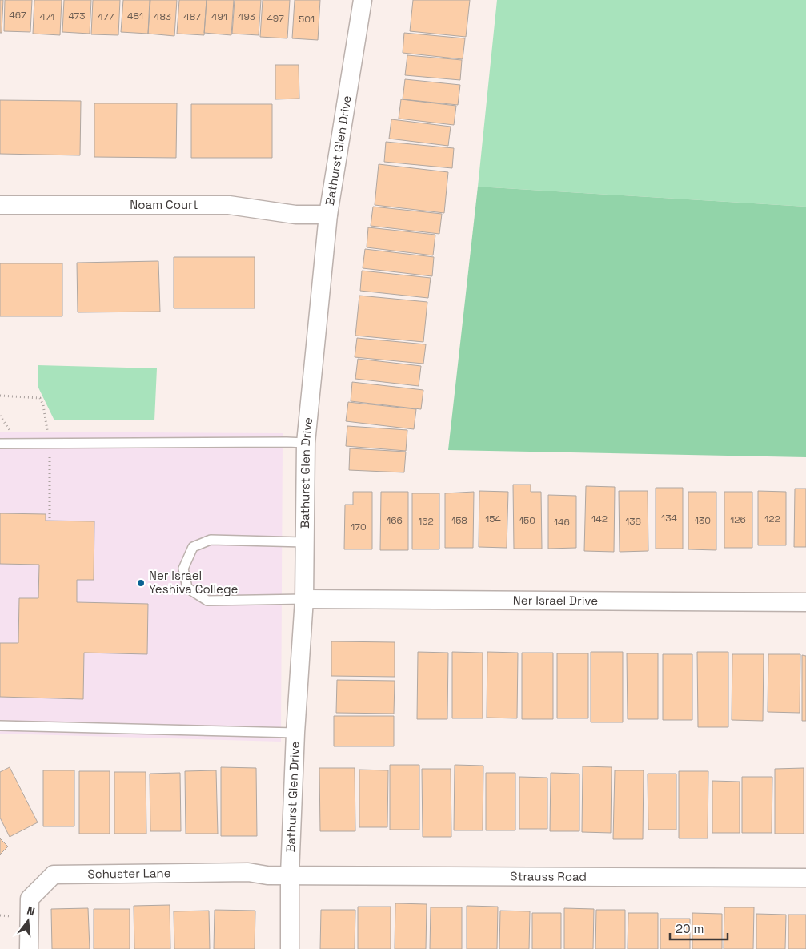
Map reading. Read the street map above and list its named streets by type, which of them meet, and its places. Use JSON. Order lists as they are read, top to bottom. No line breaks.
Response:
{"streets":{"street":["Bathurst Glen Drive","Noam Court","Ner Israel Drive","Schuster Lane","Strauss Road"]},"crossings":[["Bathurst Glen Drive","Noam Court"],["Bathurst Glen Drive","Ner Israel Drive"],["Bathurst Glen Drive","Schuster Lane"],["Bathurst Glen Drive","Strauss Road"],["Schuster Lane","Strauss Road"]],"places":["Ner Israel Yeshiva College"],"house_numbers":["467","473","481","471","477","483","487","491","493","497","501","134","154","142","122","126","166","158","150","130","162","138","146","170"],"scale_bar":"20 m","north":"top"}
